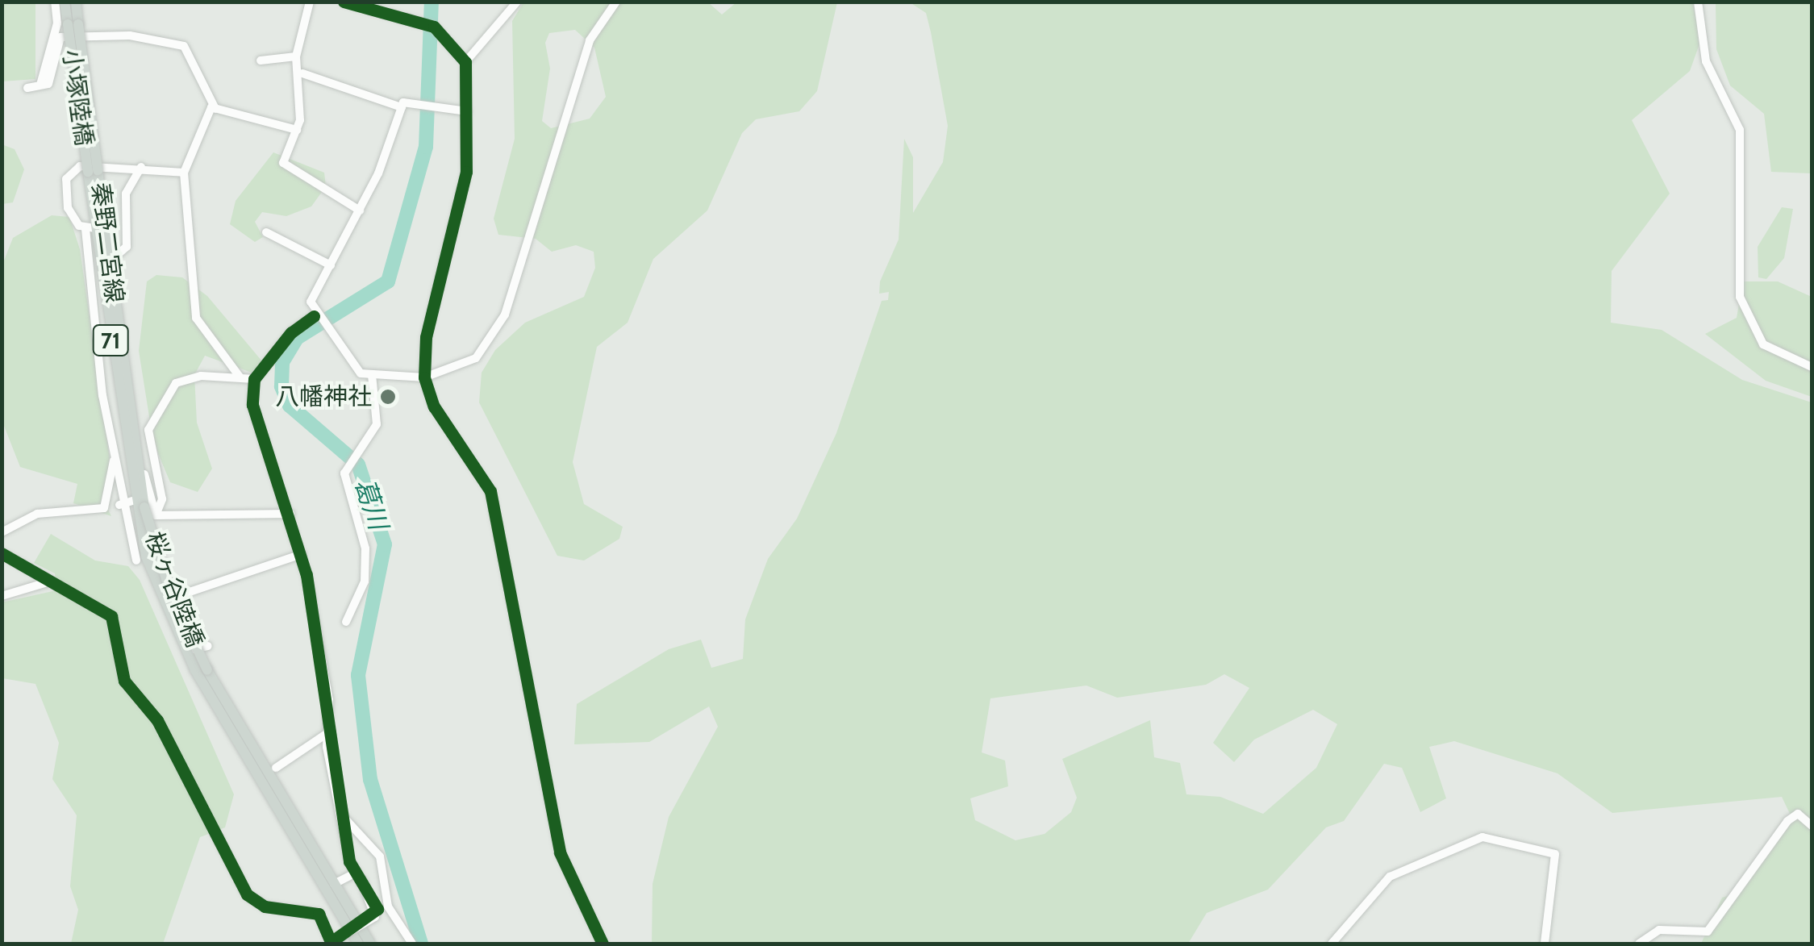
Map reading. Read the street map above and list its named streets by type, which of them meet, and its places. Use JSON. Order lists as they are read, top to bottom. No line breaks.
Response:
{"streets":{"main road":["小塚陸橋","秦野二宮線","71","桜ヶ谷陸橋"]},"crossings":[["小塚陸橋","秦野二宮線"],["小塚陸橋","71"],["秦野二宮線","桜ヶ谷陸橋"],["71","桜ヶ谷陸橋"]],"water":["葛川"],"places":["八幡神社"]}
